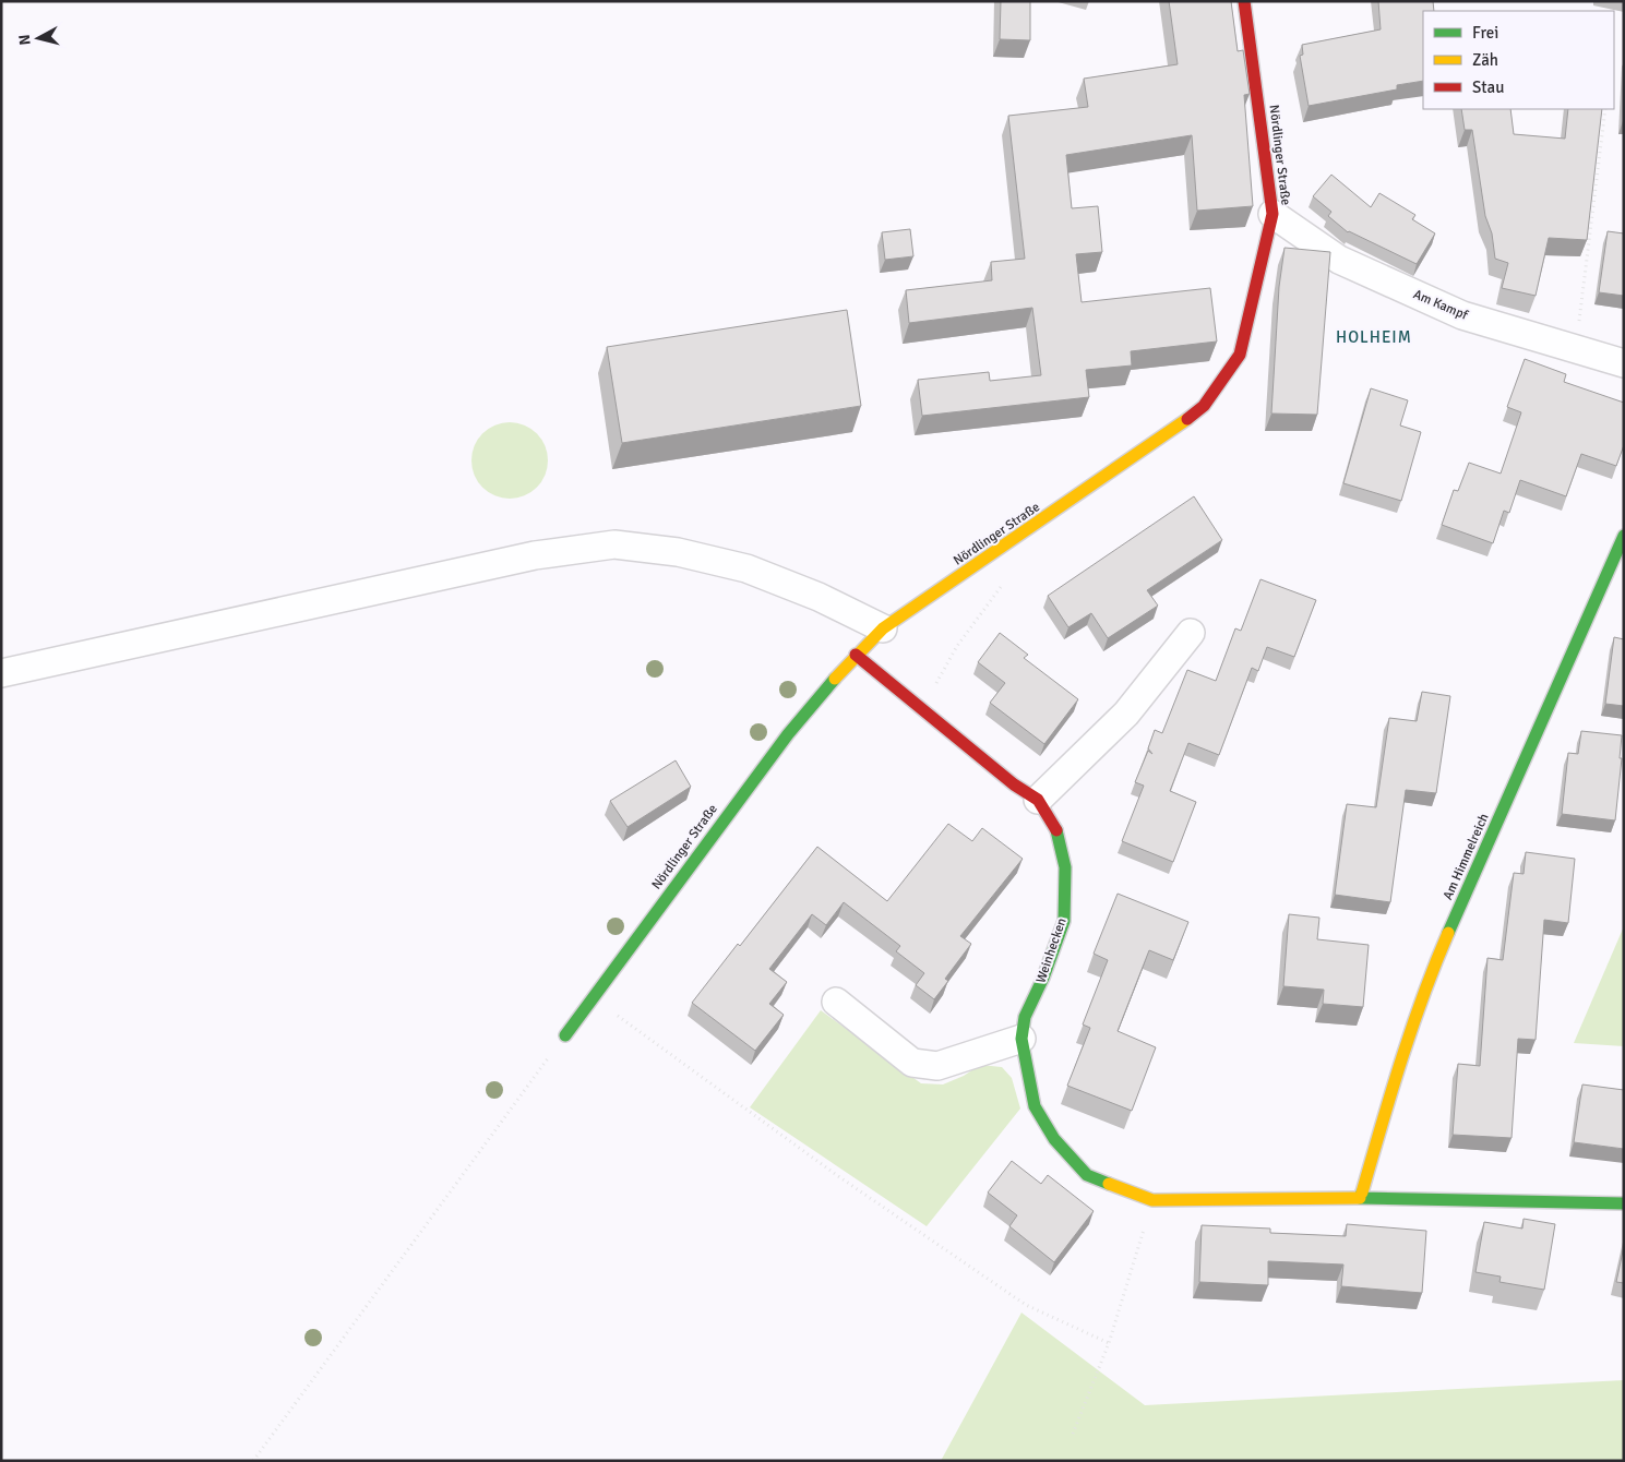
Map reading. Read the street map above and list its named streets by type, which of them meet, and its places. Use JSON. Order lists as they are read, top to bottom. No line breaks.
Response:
{"streets":{"street":["Nördlinger Straße","Am Kampf","Am Himmelreich","Weinhecken"]},"crossings":[["Nördlinger Straße","Am Kampf"],["Nördlinger Straße","Weinhecken"]],"districts":["HOLHEIM"],"legend":["Frei","Zäh","Stau"],"north":"left"}
